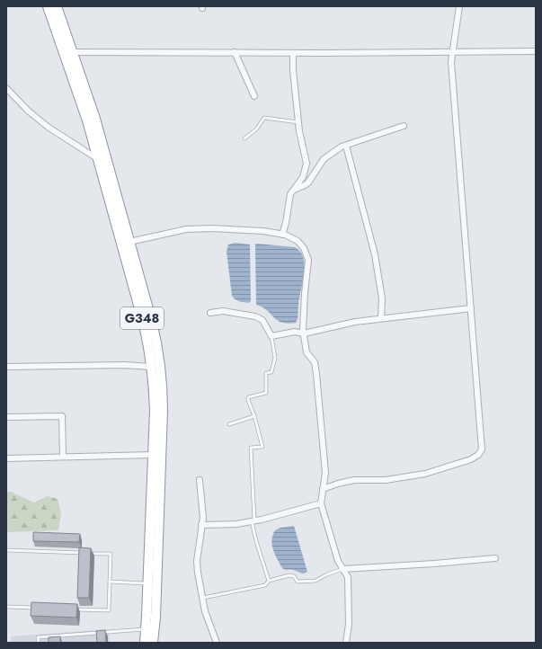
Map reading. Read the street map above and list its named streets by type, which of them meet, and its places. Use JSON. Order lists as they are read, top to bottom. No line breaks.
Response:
{"streets":{"highway":["G348"]}}
